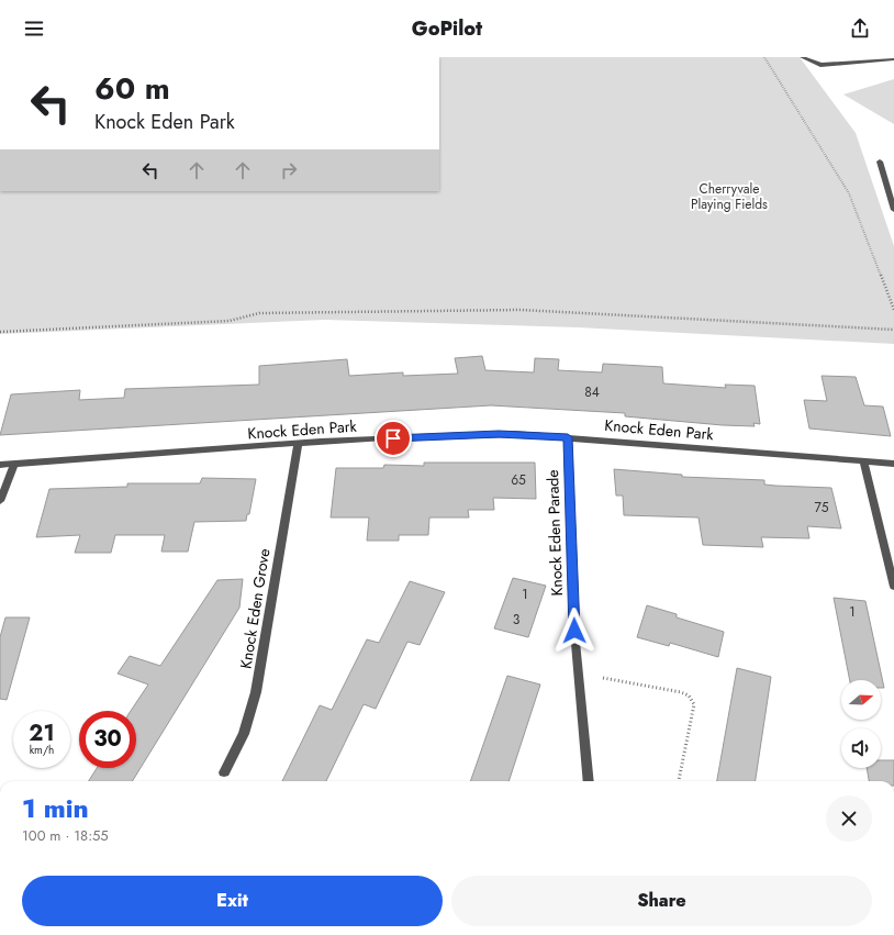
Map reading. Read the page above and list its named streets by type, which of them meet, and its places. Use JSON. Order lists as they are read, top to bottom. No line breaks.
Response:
{"streets":{"street":["Knock Eden Park","Knock Eden Parade","Knock Eden Grove"]},"crossings":[["Knock Eden Park","Knock Eden Parade"],["Knock Eden Park","Knock Eden Grove"]],"parks":["Cherryvale Playing Fields"],"house_numbers":["84","65","75","1","1","3"],"north":"right","page":{"header":"GoPilot","turn":["60 m","Knock Eden Park"],"speed":"21 km/h","limit":"30","heading":["1 min","100 m · 18:55"],"buttons":["Exit","Share"]}}
